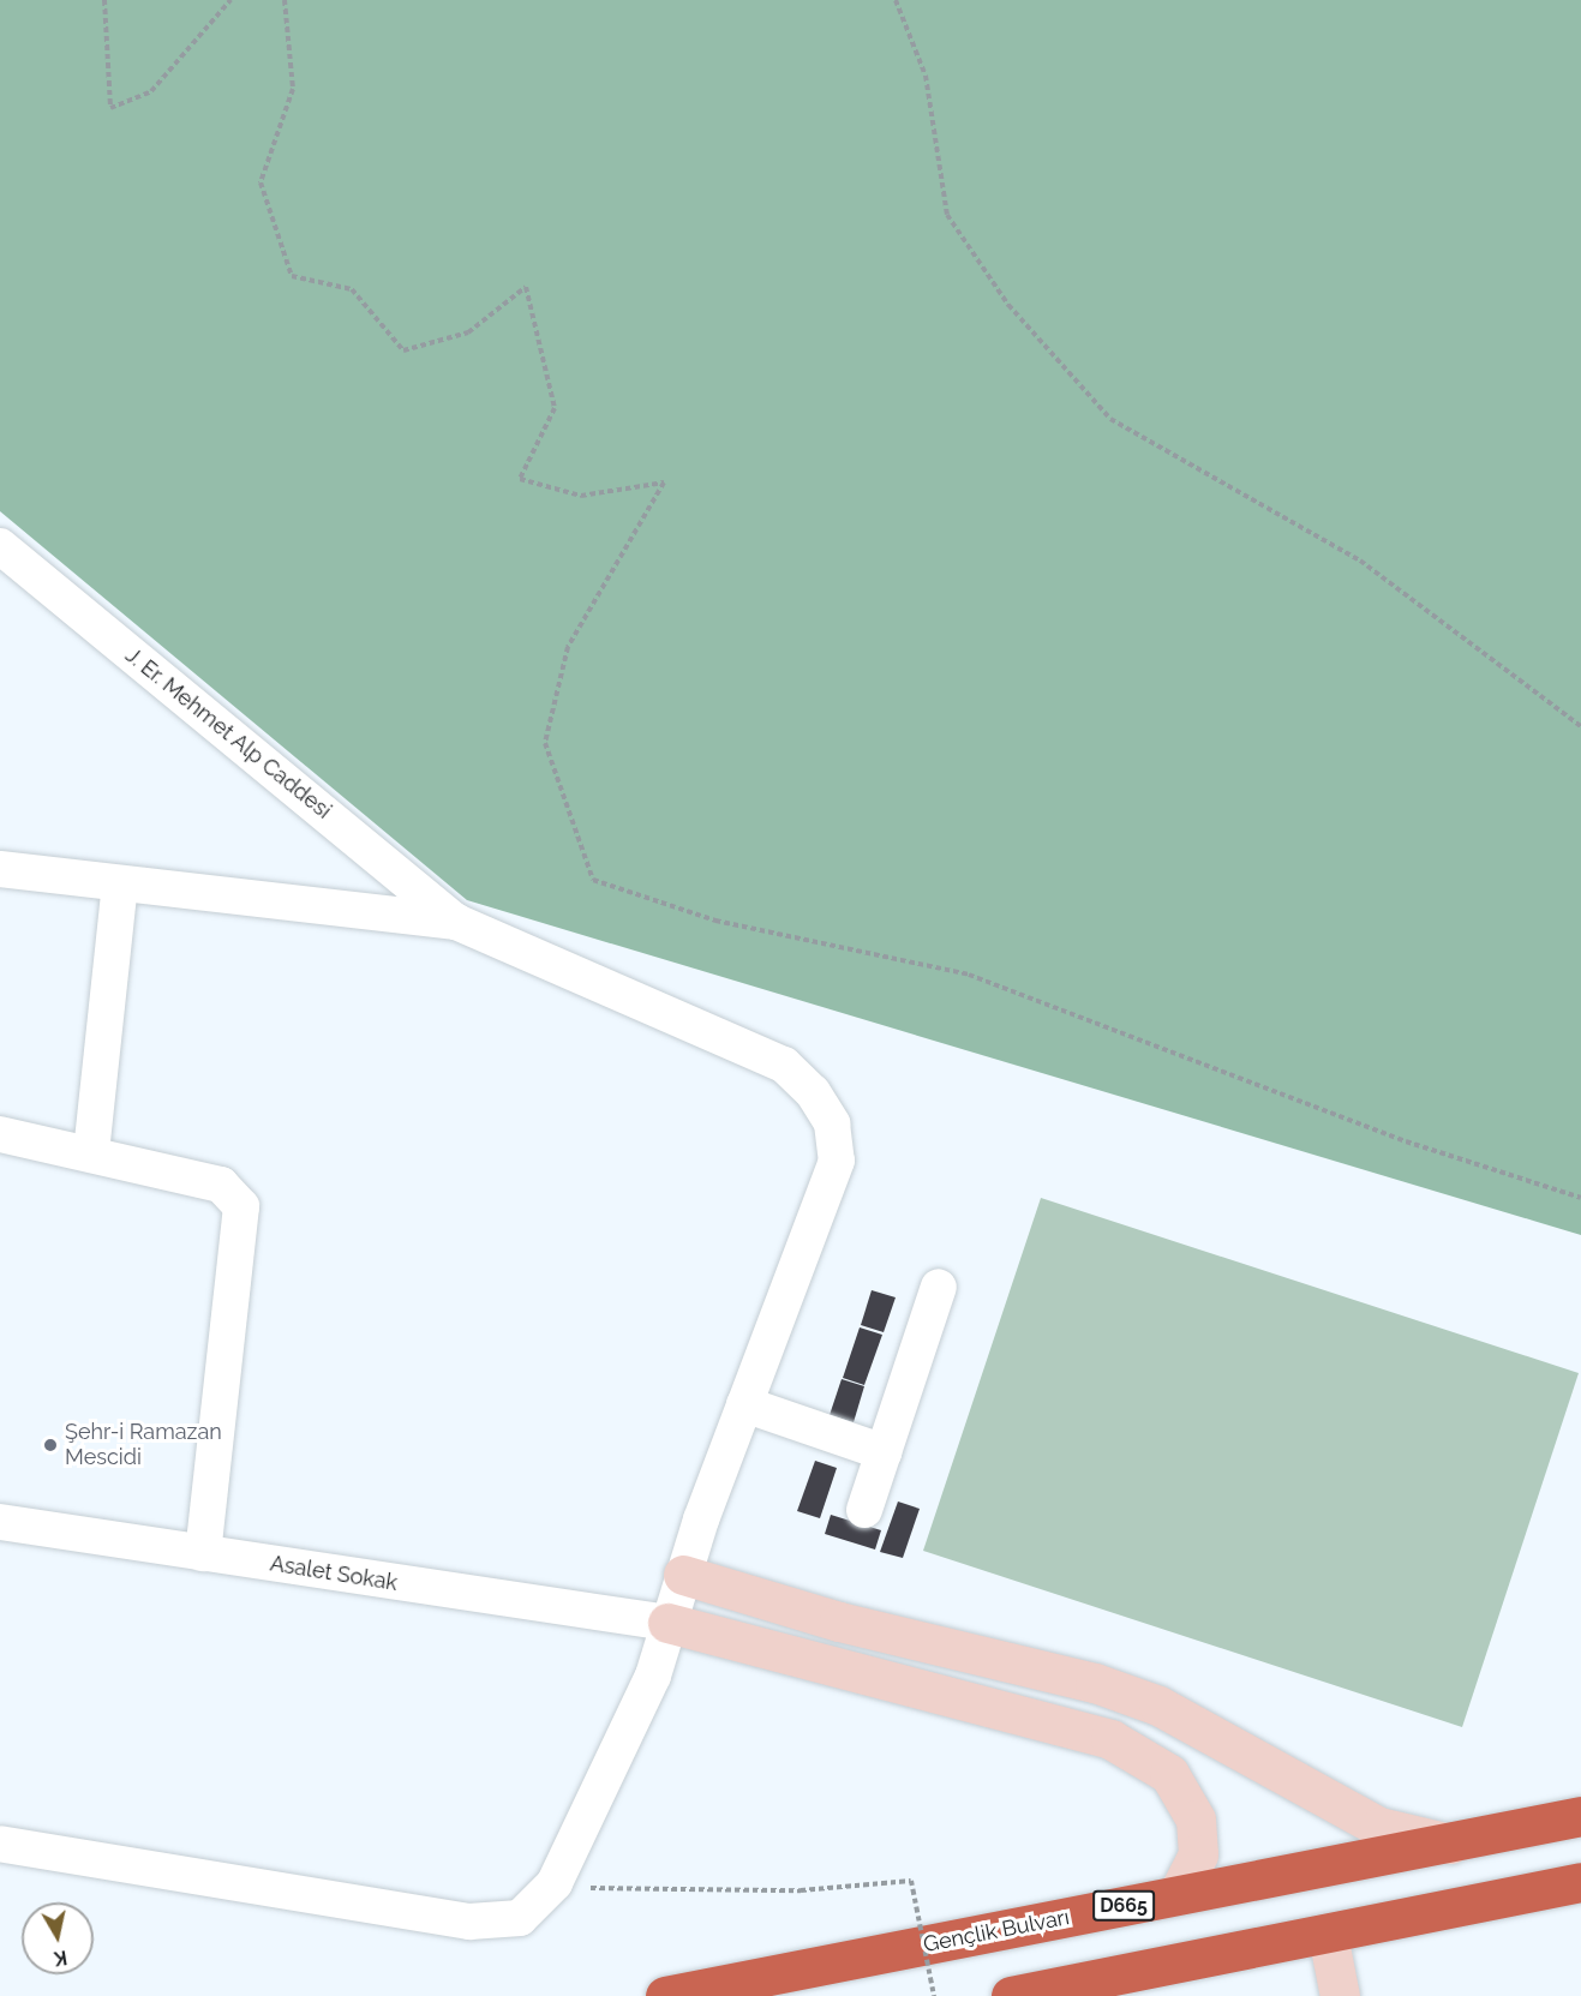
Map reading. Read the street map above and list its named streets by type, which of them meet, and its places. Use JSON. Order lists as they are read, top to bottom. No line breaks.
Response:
{"streets":{"highway":["D665","Gençlik Bulvarı"],"street":["J. Er. Mehmet Alp Caddesi","Asalet Sokak"]},"places":["Şehr-i Ramazan Mescidi"],"north":"bottom"}
